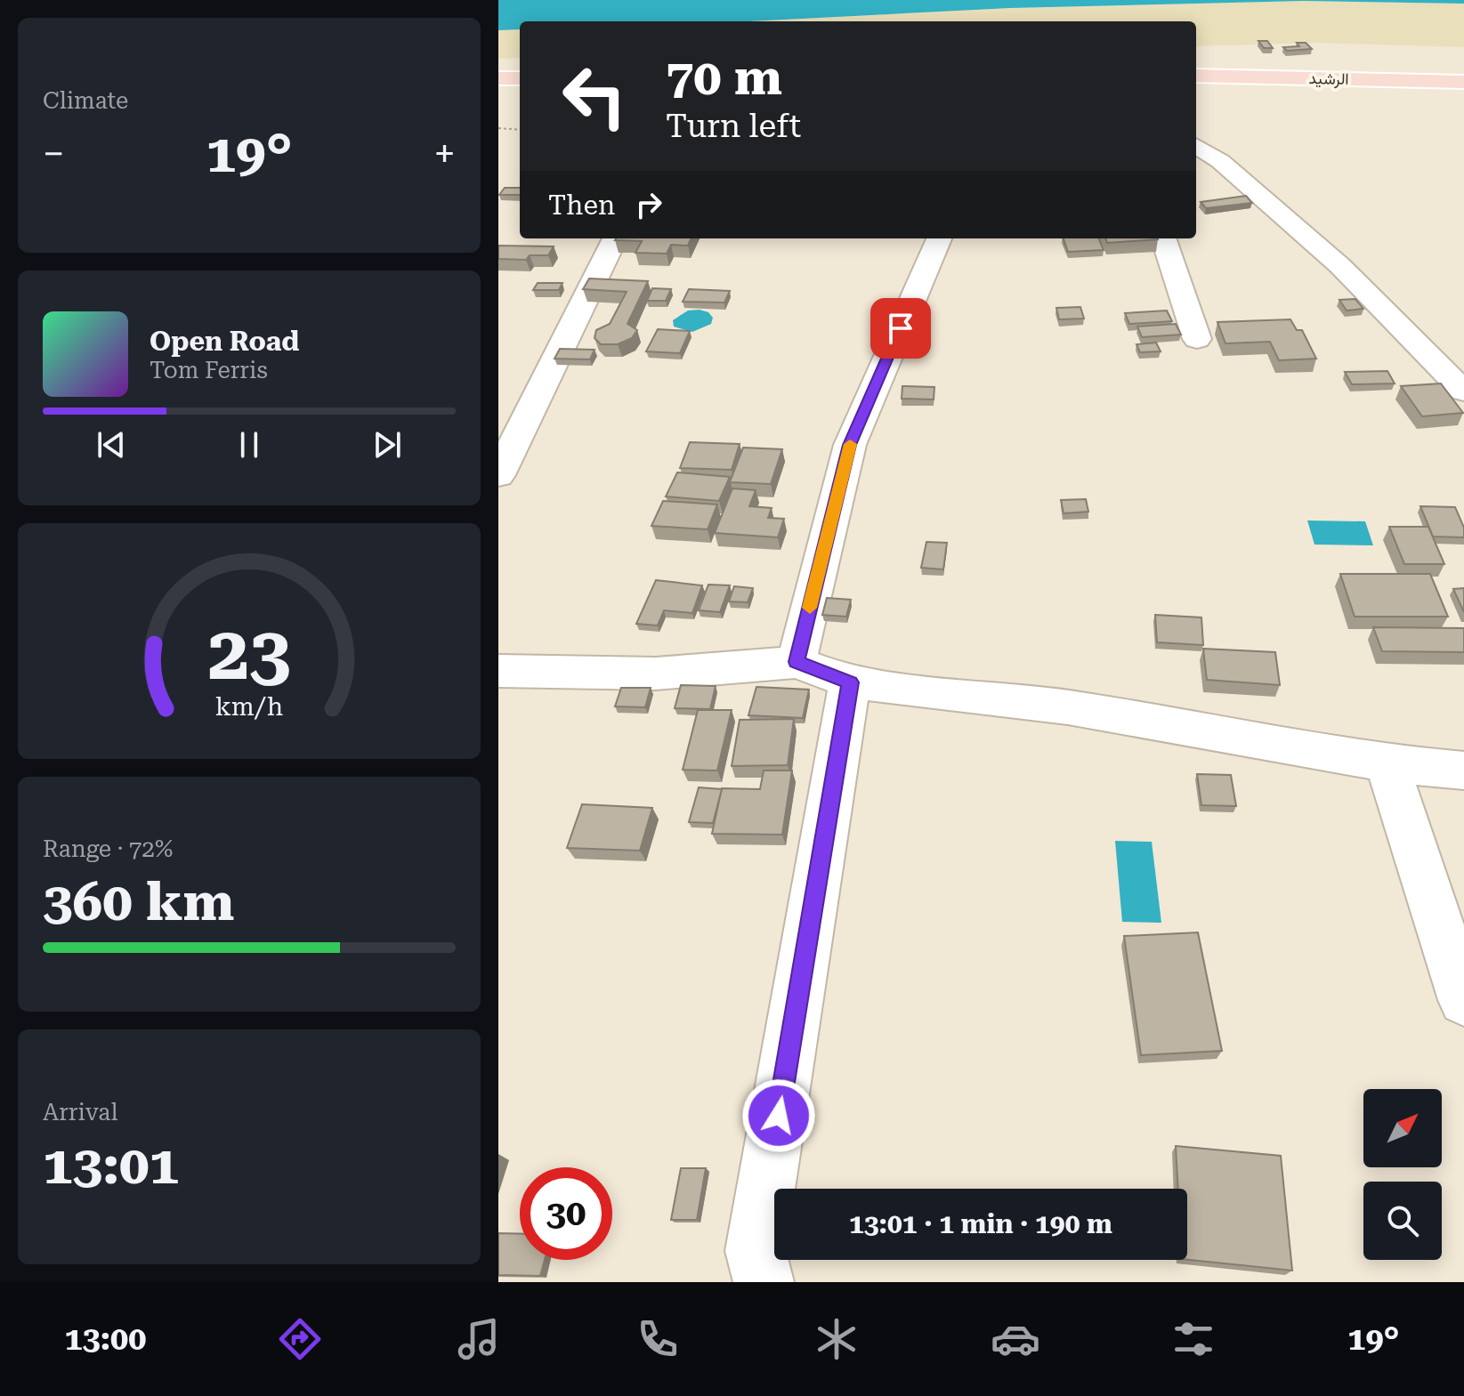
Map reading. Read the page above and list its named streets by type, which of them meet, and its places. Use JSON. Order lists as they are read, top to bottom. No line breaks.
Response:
{"streets":{"main road":["الرشيد"]},"north":"top right","page":{"tile":["Climate",["Range · 72%","360 km"],["Arrival","13:01"]],"turn":["70 m","Turn left"],"heat":["−","19°","+"],"then":"Then","song":["Open Road","Tom Ferris"],"limit":"30","trip":"13:01 · 1 min · 190 m","tabs":["13:00","19°"],"gauge":["23","km/h"]}}
